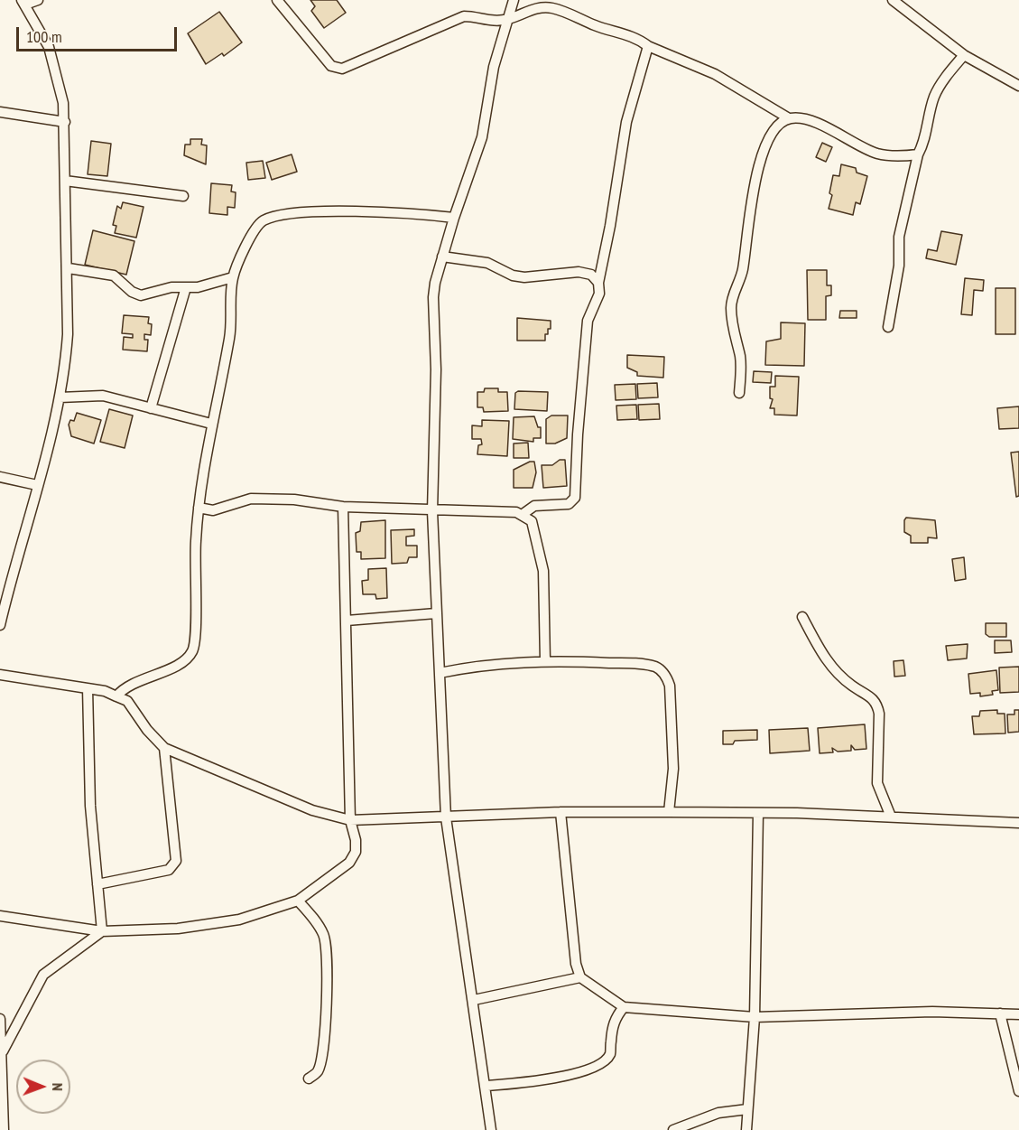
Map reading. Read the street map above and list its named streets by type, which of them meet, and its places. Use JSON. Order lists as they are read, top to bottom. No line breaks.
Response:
{"scale_bar":"100 m","north":"right"}
